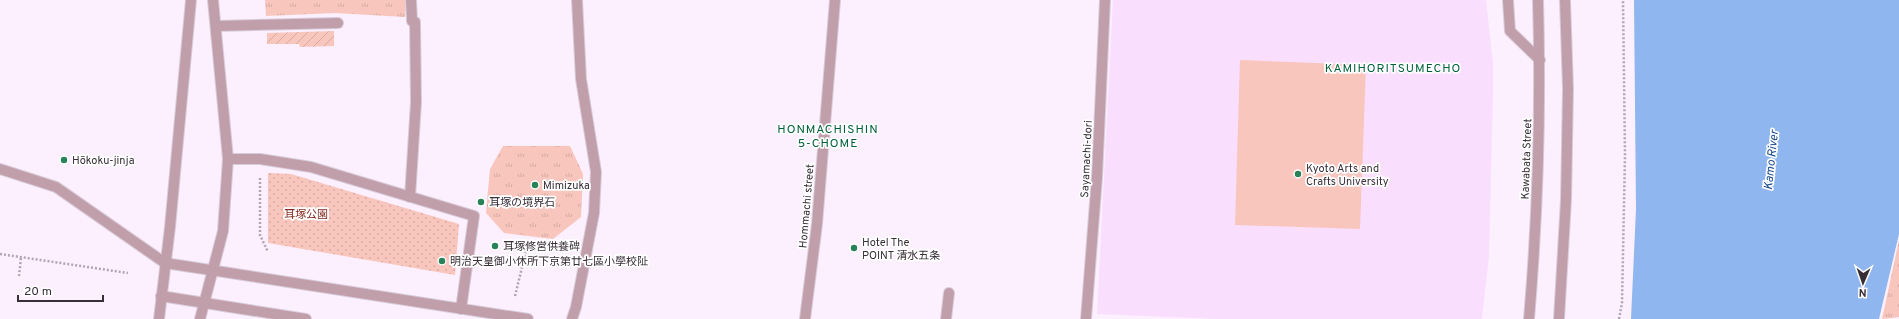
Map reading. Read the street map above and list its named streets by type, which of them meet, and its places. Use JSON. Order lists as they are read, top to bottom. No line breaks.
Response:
{"streets":{"street":["Sayamachi-dori","Kawabata Street","Hommachi street"]},"districts":["KAMIHORITSUMECHO","HONMACHISHIN 5-CHOME"],"water":["Kamo River"],"parks":["耳塚公園"],"places":["Hōkoku-jinja","Kyoto Arts and Crafts University","Mimizuka","耳塚の境界石","耳塚修営供養碑","Hotel The POINT 清水五条","明治天皇御小休所下京第廿七區小學校阯"],"scale_bar":"20 m","north":"bottom"}
